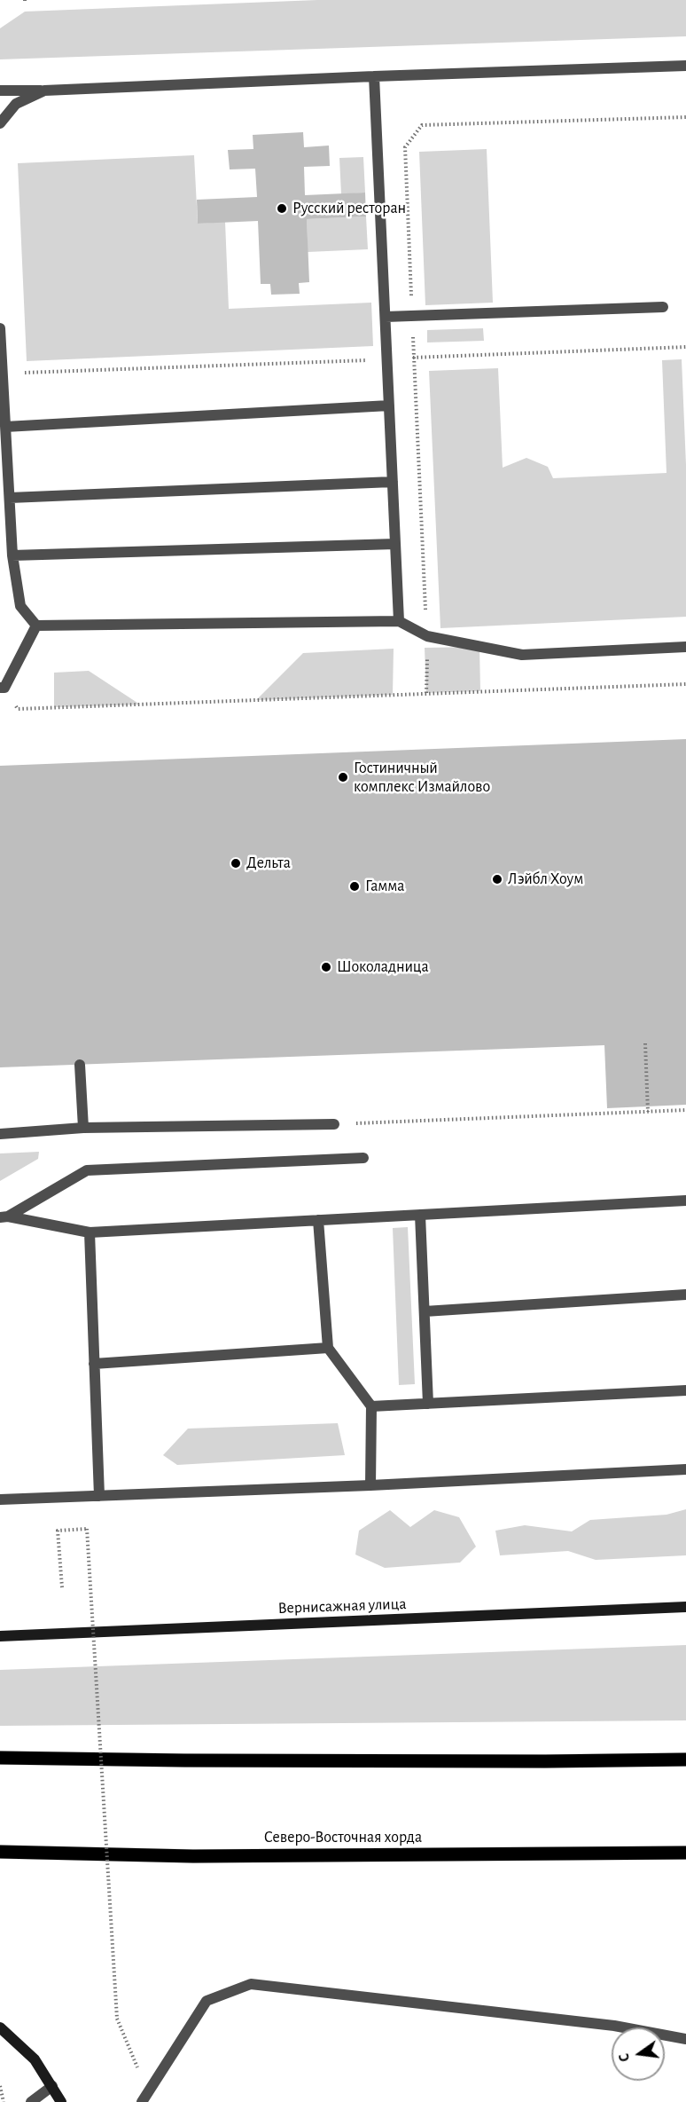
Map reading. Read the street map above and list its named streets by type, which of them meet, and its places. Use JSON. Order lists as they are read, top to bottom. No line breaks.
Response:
{"streets":{"main road":["Северо-Восточная хорда"],"street":["Вернисажная улица"]},"places":["Русский ресторан","Гостиничный комплекс Измайлово","Дельта","Лэйбл Хоум","Гамма","Шоколадница"],"north":"left"}
